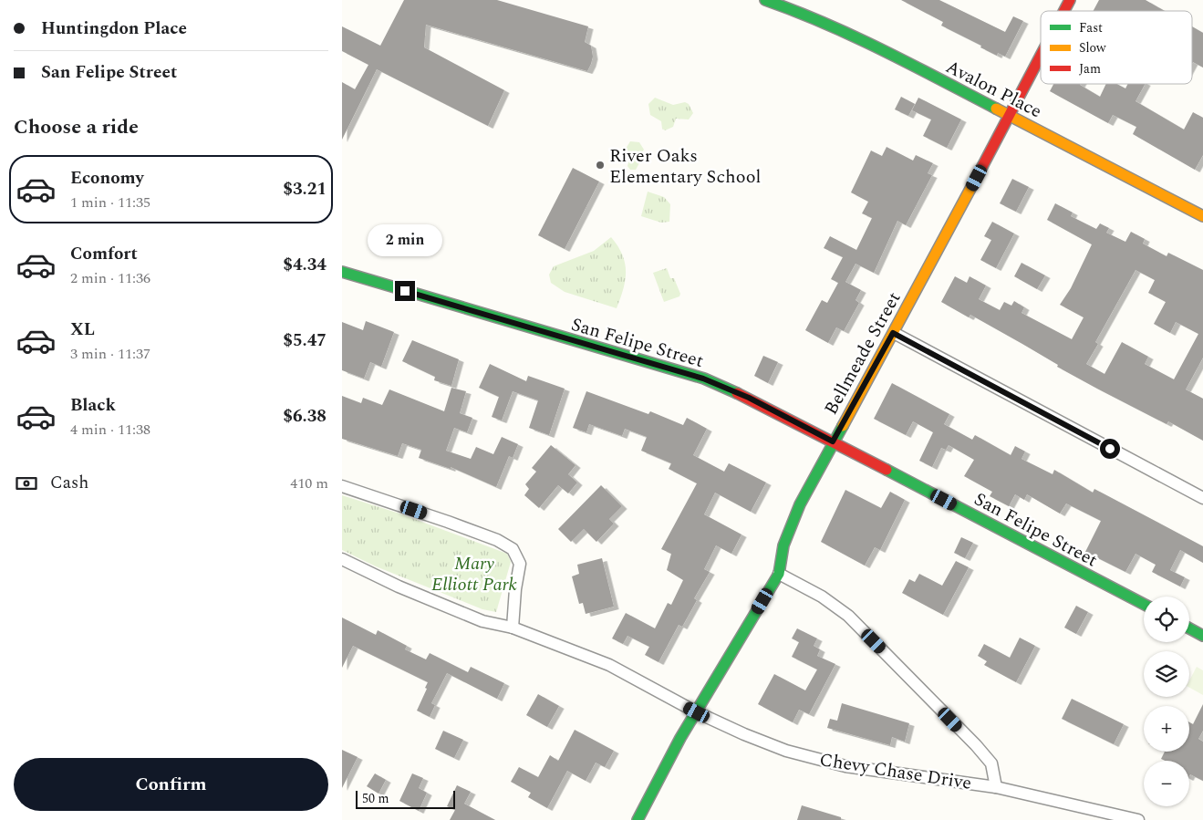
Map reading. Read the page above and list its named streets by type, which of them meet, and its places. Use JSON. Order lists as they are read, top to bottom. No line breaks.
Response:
{"streets":{"street":["Avalon Place","San Felipe Street","Bellmeade Street","Chevy Chase Drive"]},"crossings":[["Avalon Place","Bellmeade Street"],["San Felipe Street","Bellmeade Street"],["Bellmeade Street","Chevy Chase Drive"]],"parks":["Mary Elliott Park"],"places":["River Oaks Elementary School"],"legend":["Fast","Slow","Jam"],"scale_bar":"50 m","page":{"banner":["Huntingdon Place","San Felipe Street"],"heading":"Choose a ride","list":[{"name":"Economy","note":"1 min · 11:35","value":"$3.21"},{"name":"Comfort","note":"2 min · 11:36","value":"$4.34"},{"name":"XL","note":"3 min · 11:37","value":"$5.47"},{"name":"Black","note":"4 min · 11:38","value":"$6.38"}],"bubble":"2 min","pay":["Cash","410 m"],"map_buttons":["+","−"],"buttons":"Confirm","scale":"50 m"}}
